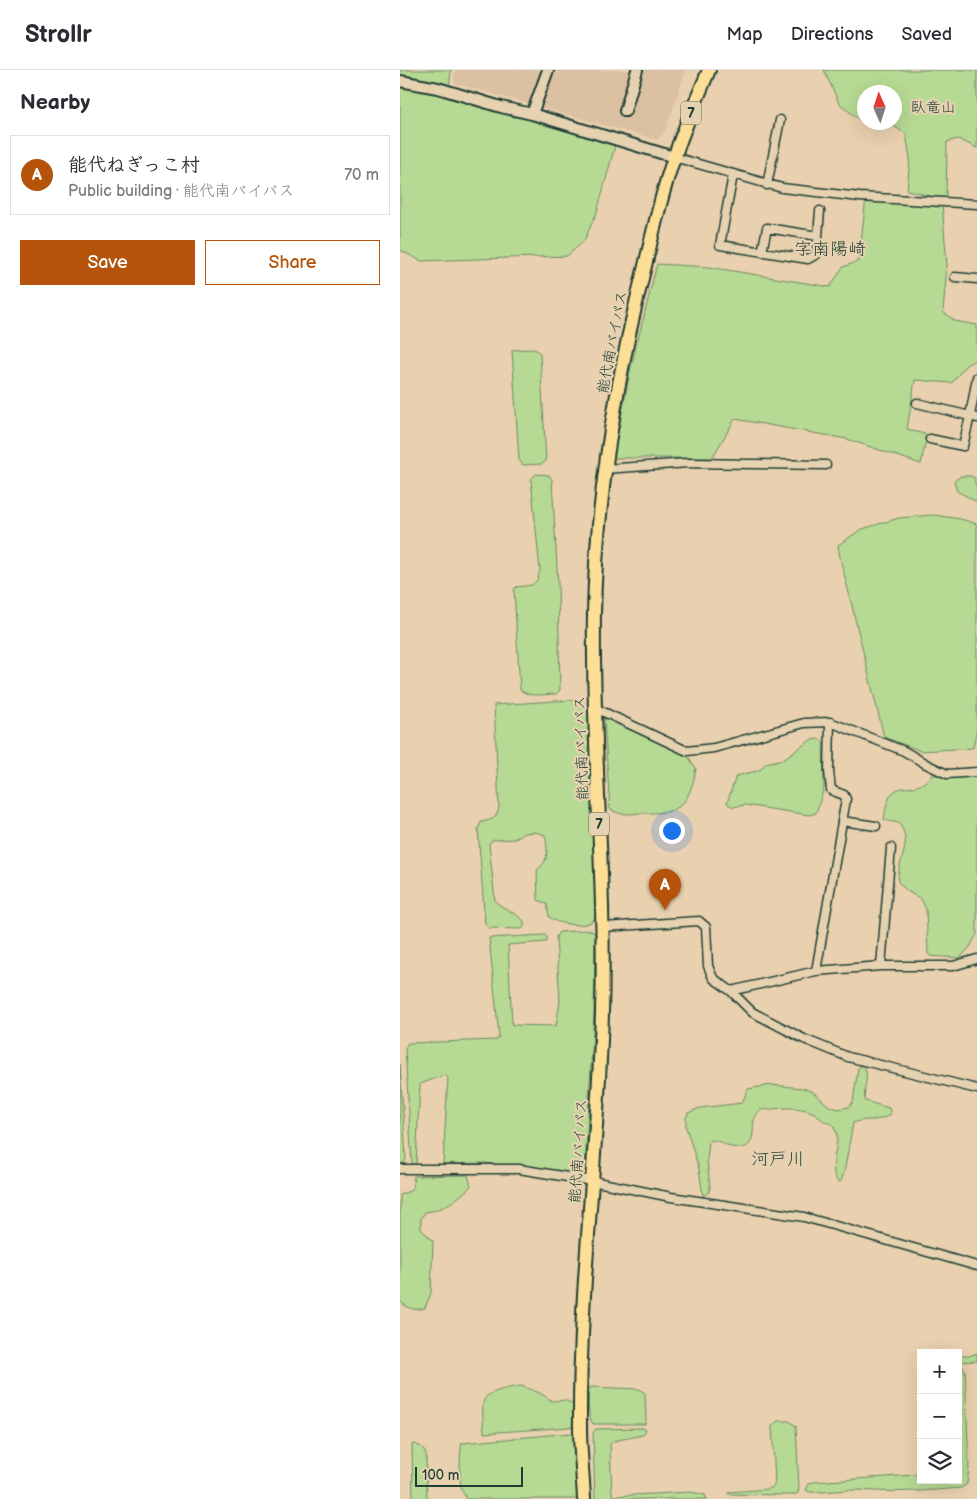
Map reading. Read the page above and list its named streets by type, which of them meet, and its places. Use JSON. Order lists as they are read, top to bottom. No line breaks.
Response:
{"streets":{"highway":["7","能代南バイパス"]},"districts":["字南陽崎","河戸川"],"parks":["臥竜山"],"scale_bar":"100 m","north":"top","page":{"header":"Strollr","nav":["Map","Directions","Saved"],"heading":"Nearby","list":[{"mark":"A","name":"能代ねぎっこ村","note":"Public building · 能代南バイパス","value":"70 m"}],"buttons":["Save","Share"],"pins":"A","map_buttons":["+","−"],"scale":"100 m"}}
